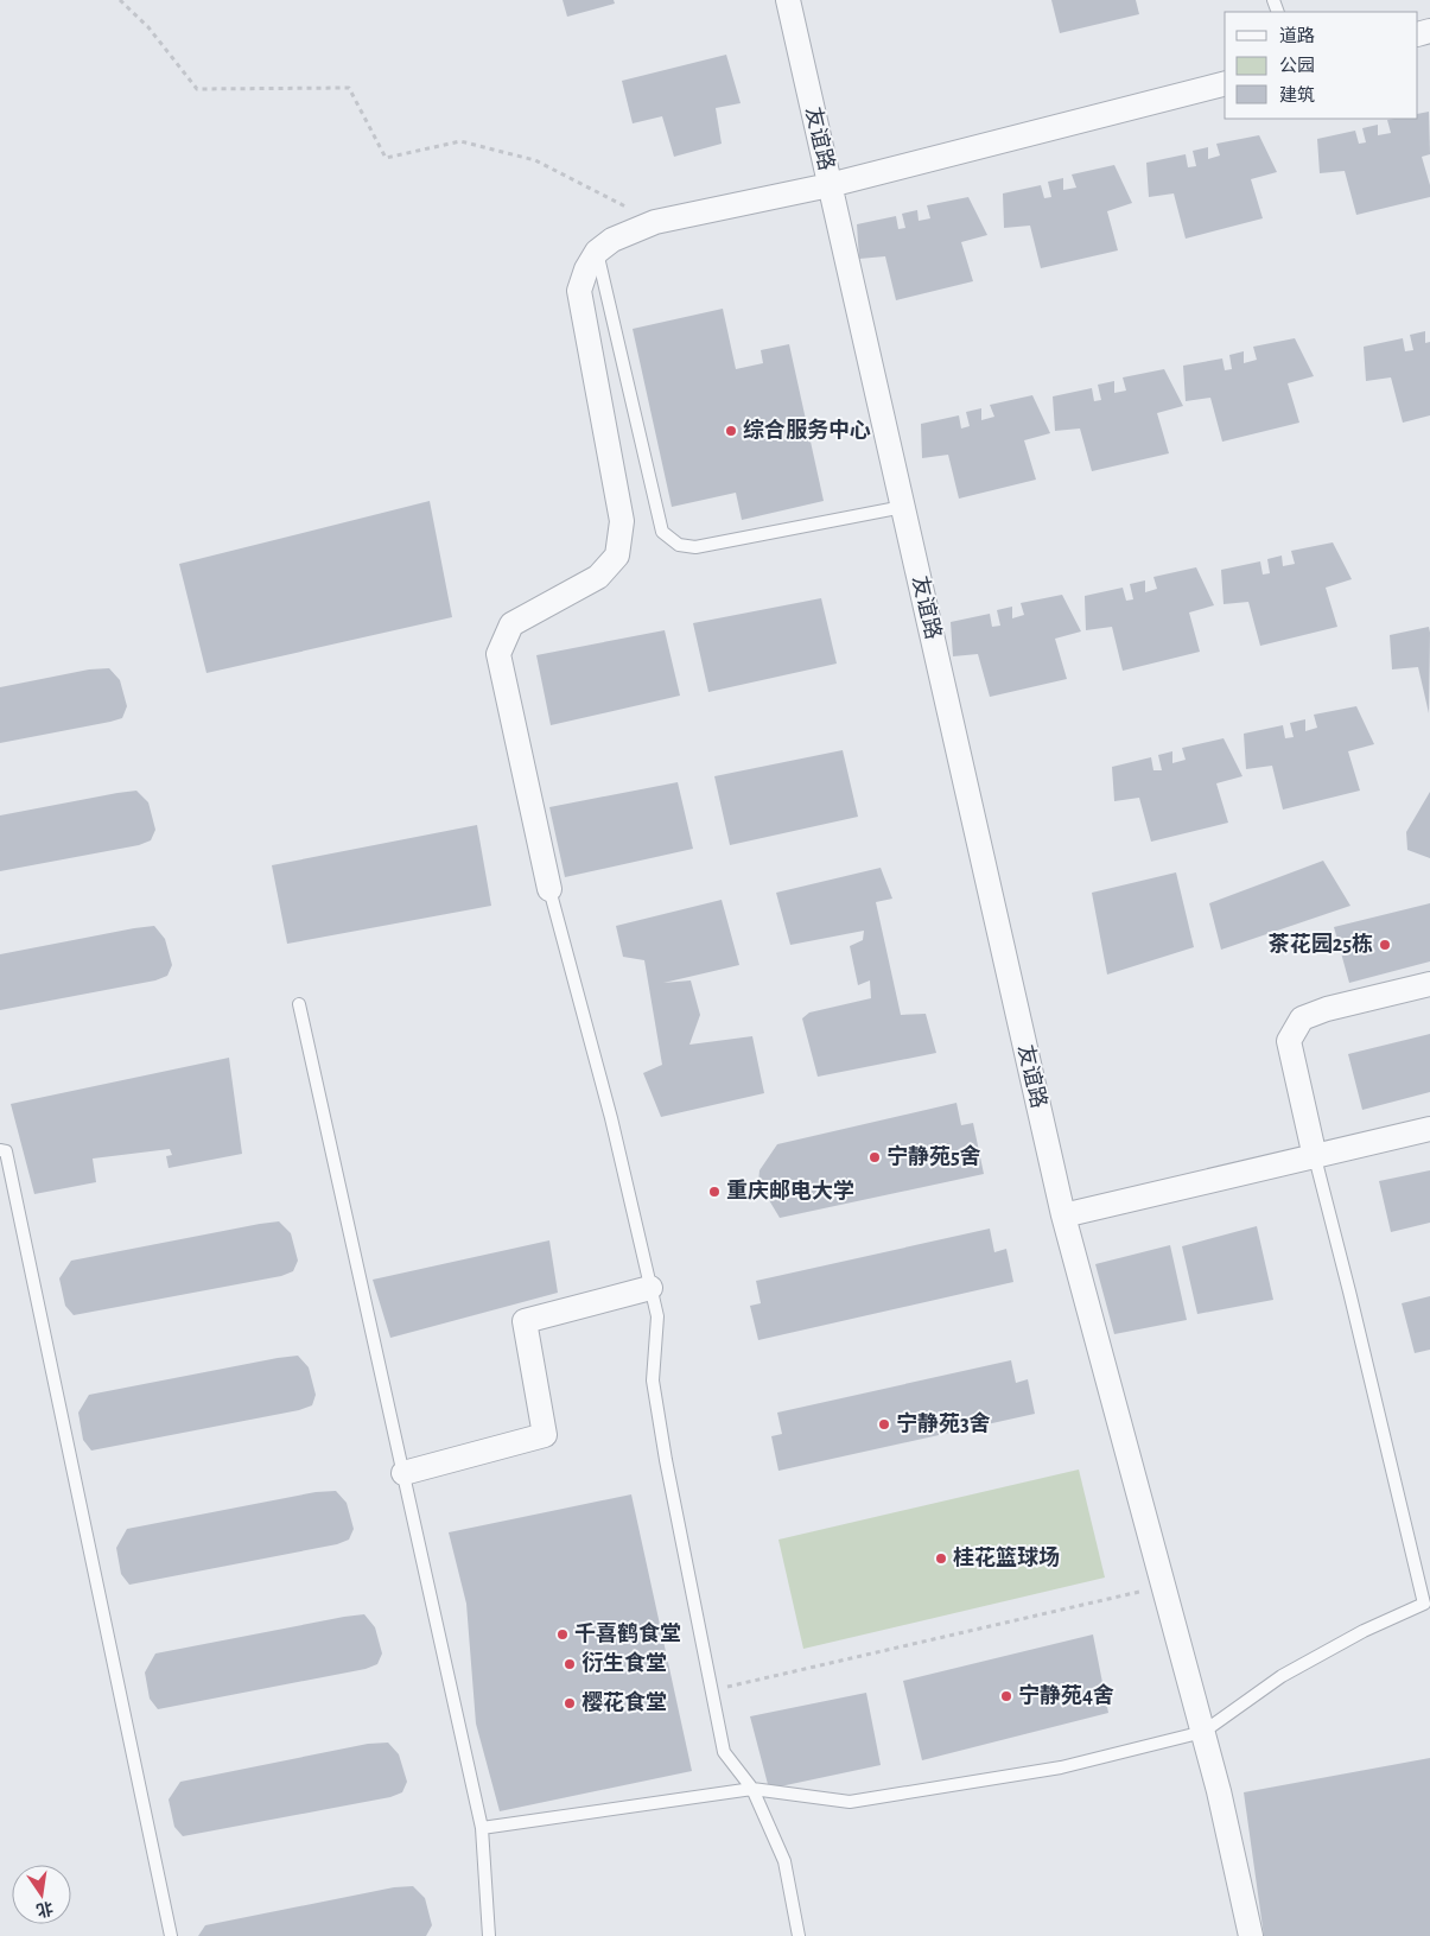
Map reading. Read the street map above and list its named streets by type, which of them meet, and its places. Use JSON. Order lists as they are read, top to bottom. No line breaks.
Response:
{"streets":{"street":["友谊路"]},"places":["综合服务中心","茶花园25栋","宁静苑5舍","重庆邮电大学","宁静苑3舍","桂花篮球场","千喜鹤食堂","衍生食堂","宁静苑4舍","樱花食堂"],"legend":["道路","公园","建筑"],"north":"bottom"}
